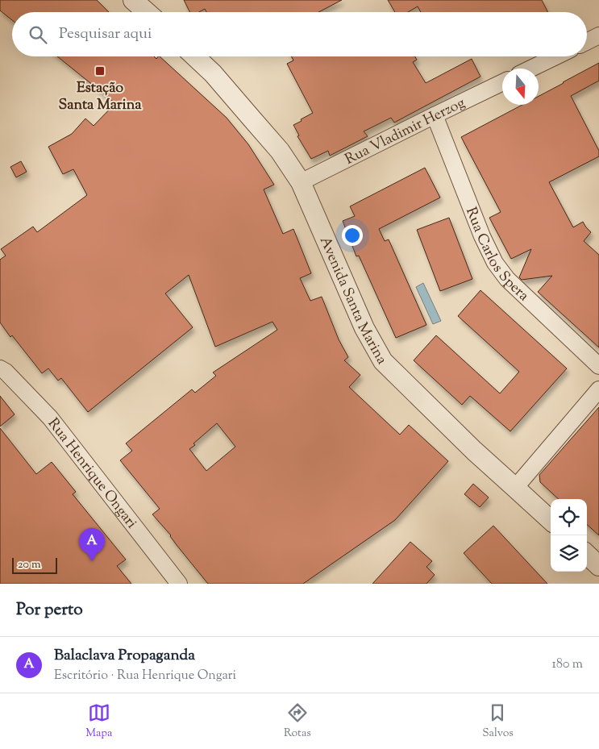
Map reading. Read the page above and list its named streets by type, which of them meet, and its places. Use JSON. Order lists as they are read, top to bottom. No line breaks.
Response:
{"streets":{"street":["Rua Vladimir Herzog","Rua Carlos Spera","Avenida Santa Marina","Rua Henrique Ongari"]},"crossings":[["Rua Vladimir Herzog","Rua Carlos Spera"],["Rua Vladimir Herzog","Avenida Santa Marina"]],"places":{"transit":["Estação Santa Marina"]},"scale_bar":"20 m","north":"bottom","page":{"search":"Pesquisar aqui","pins":"A","scale":"20 m","heading":"Por perto","list":[{"mark":"A","name":"Balaclava Propaganda","note":"Escritório · Rua Henrique Ongari","value":"180 m"}],"nav":["Mapa","Rotas","Salvos"]}}
